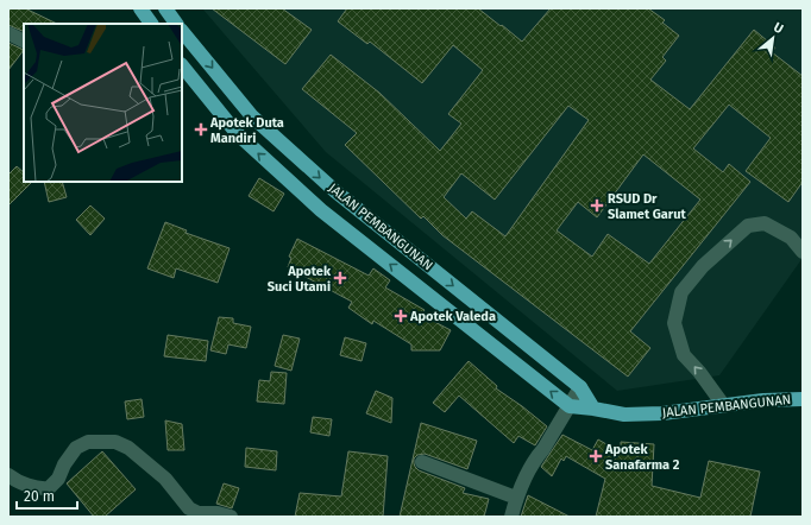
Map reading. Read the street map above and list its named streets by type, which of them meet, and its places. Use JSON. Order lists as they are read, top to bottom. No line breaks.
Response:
{"streets":{"main road":["JALAN PEMBANGUNAN"]},"places":{"health":["Apotek Duta Mandiri","RSUD Dr Slamet Garut","Apotek Suci Utami","Apotek Valeda","Apotek Sanafarma 2"]},"scale_bar":"20 m","north":"top right"}
